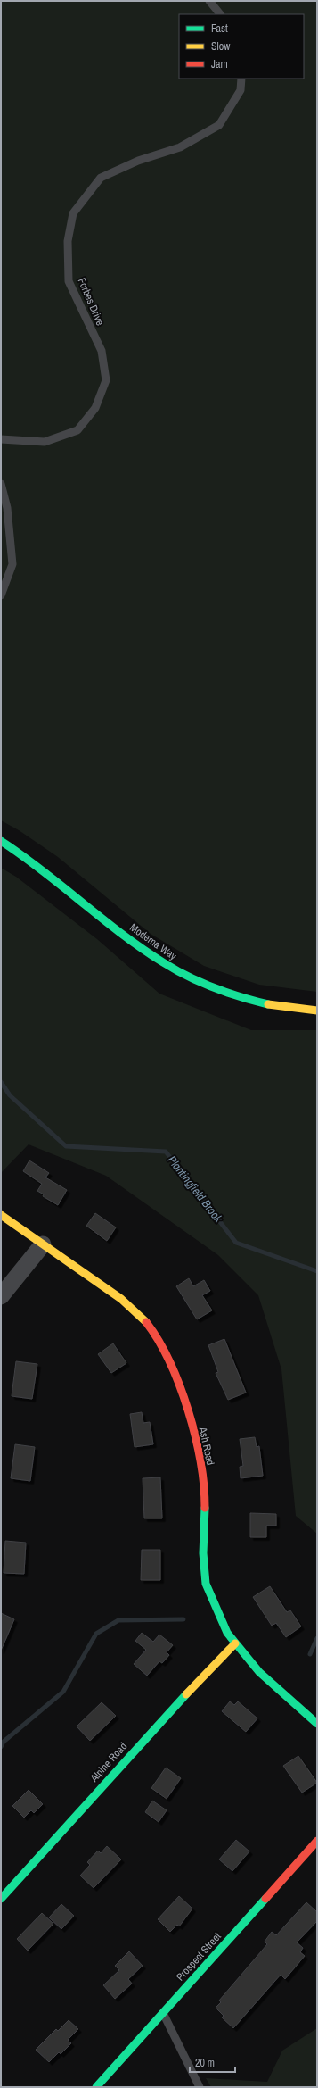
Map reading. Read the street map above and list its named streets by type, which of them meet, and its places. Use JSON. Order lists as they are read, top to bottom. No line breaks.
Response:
{"streets":{"street":["Moderna Way","Ash Road","Alpine Road","Prospect Street"],"lane":["Forbes Drive"]},"crossings":[["Ash Road","Alpine Road"]],"water":["Plantingfield Brook"],"legend":["Fast","Slow","Jam"],"scale_bar":"20 m"}
